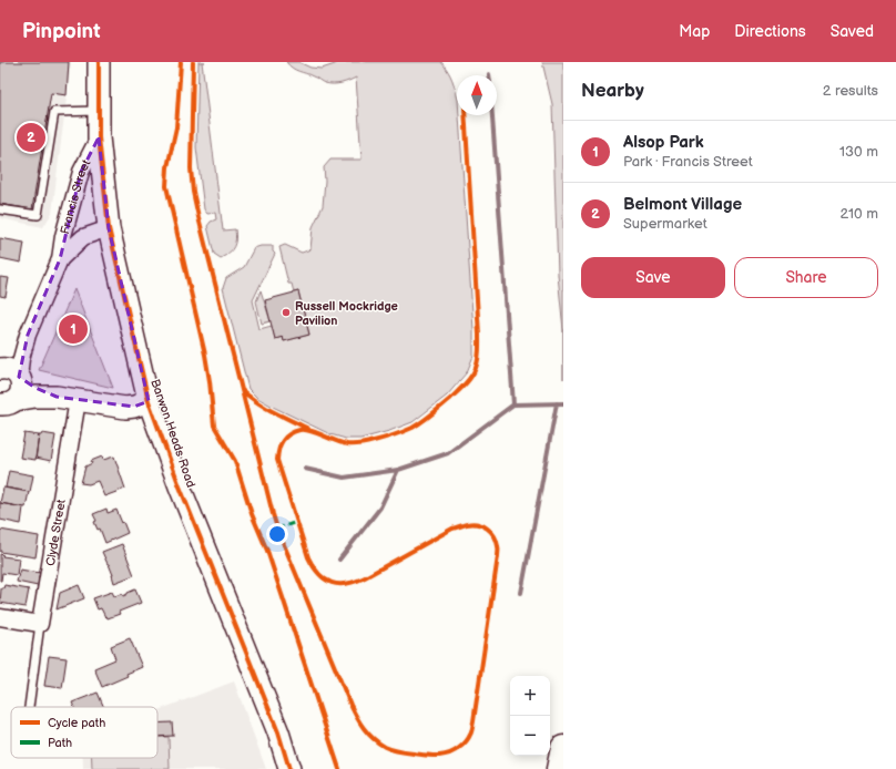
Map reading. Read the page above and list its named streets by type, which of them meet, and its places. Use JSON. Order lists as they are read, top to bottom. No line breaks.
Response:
{"streets":{"street":["Francis Street","Barwon Heads Road","Clyde Street"]},"crossings":[["Francis Street","Barwon Heads Road"]],"places":["Russell Mockridge Pavilion"],"legend":["Cycle path","Path"],"north":"top","page":{"header":"Pinpoint","nav":["Map","Directions","Saved"],"heading":["Nearby","2 results"],"list":[{"mark":"1","name":"Alsop Park","note":"Park · Francis Street","value":"130 m"},{"mark":"2","name":"Belmont Village","note":"Supermarket","value":"210 m"}],"pins":["2","1"],"buttons":["Save","Share"],"map_buttons":["+","−"]}}
